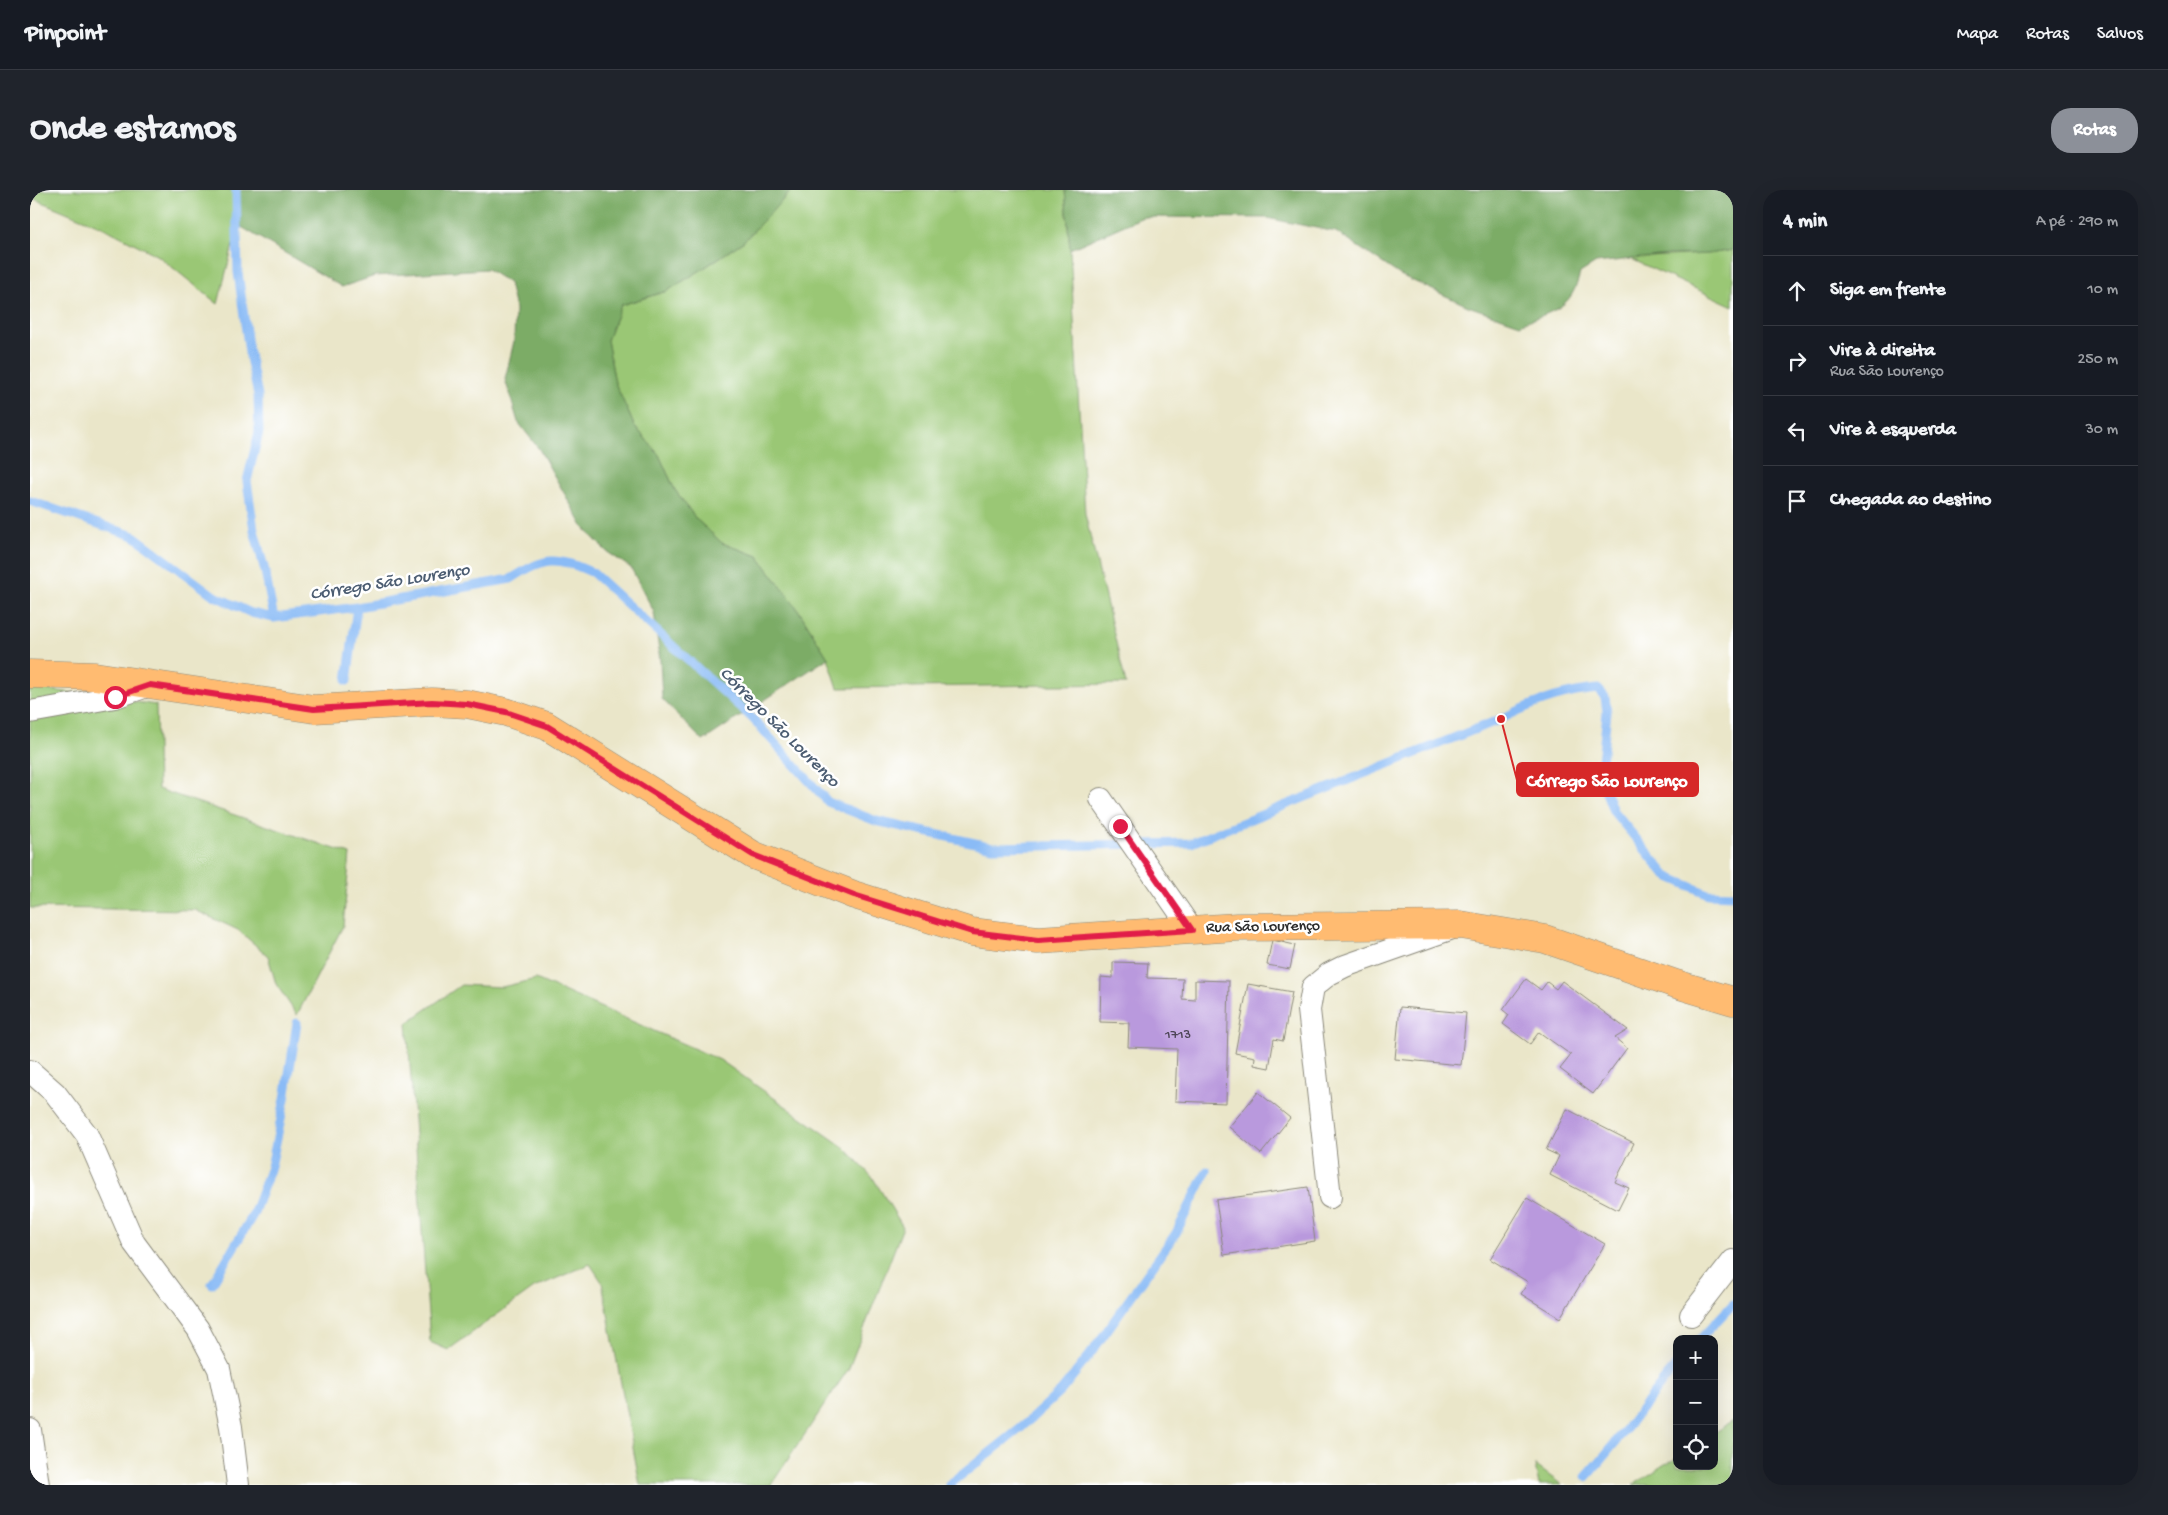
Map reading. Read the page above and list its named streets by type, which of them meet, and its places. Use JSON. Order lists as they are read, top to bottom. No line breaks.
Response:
{"streets":{"main road":["Rua São Lourenço"]},"water":["Córrego São Lourenço"],"places":["Córrego São Lourenço"],"house_numbers":["1713"],"page":{"header":"Pinpoint","nav":["Mapa","Rotas","Salvos"],"buttons":"Rotas","title":"Onde estamos","heading":["4 min","A pé · 290 m"],"list":[["Siga em frente","10 m"],["Vire à direita","Rua São Lourenço","250 m"],["Vire à esquerda","30 m"],"Chegada ao destino"],"map_buttons":["+","−"]}}
